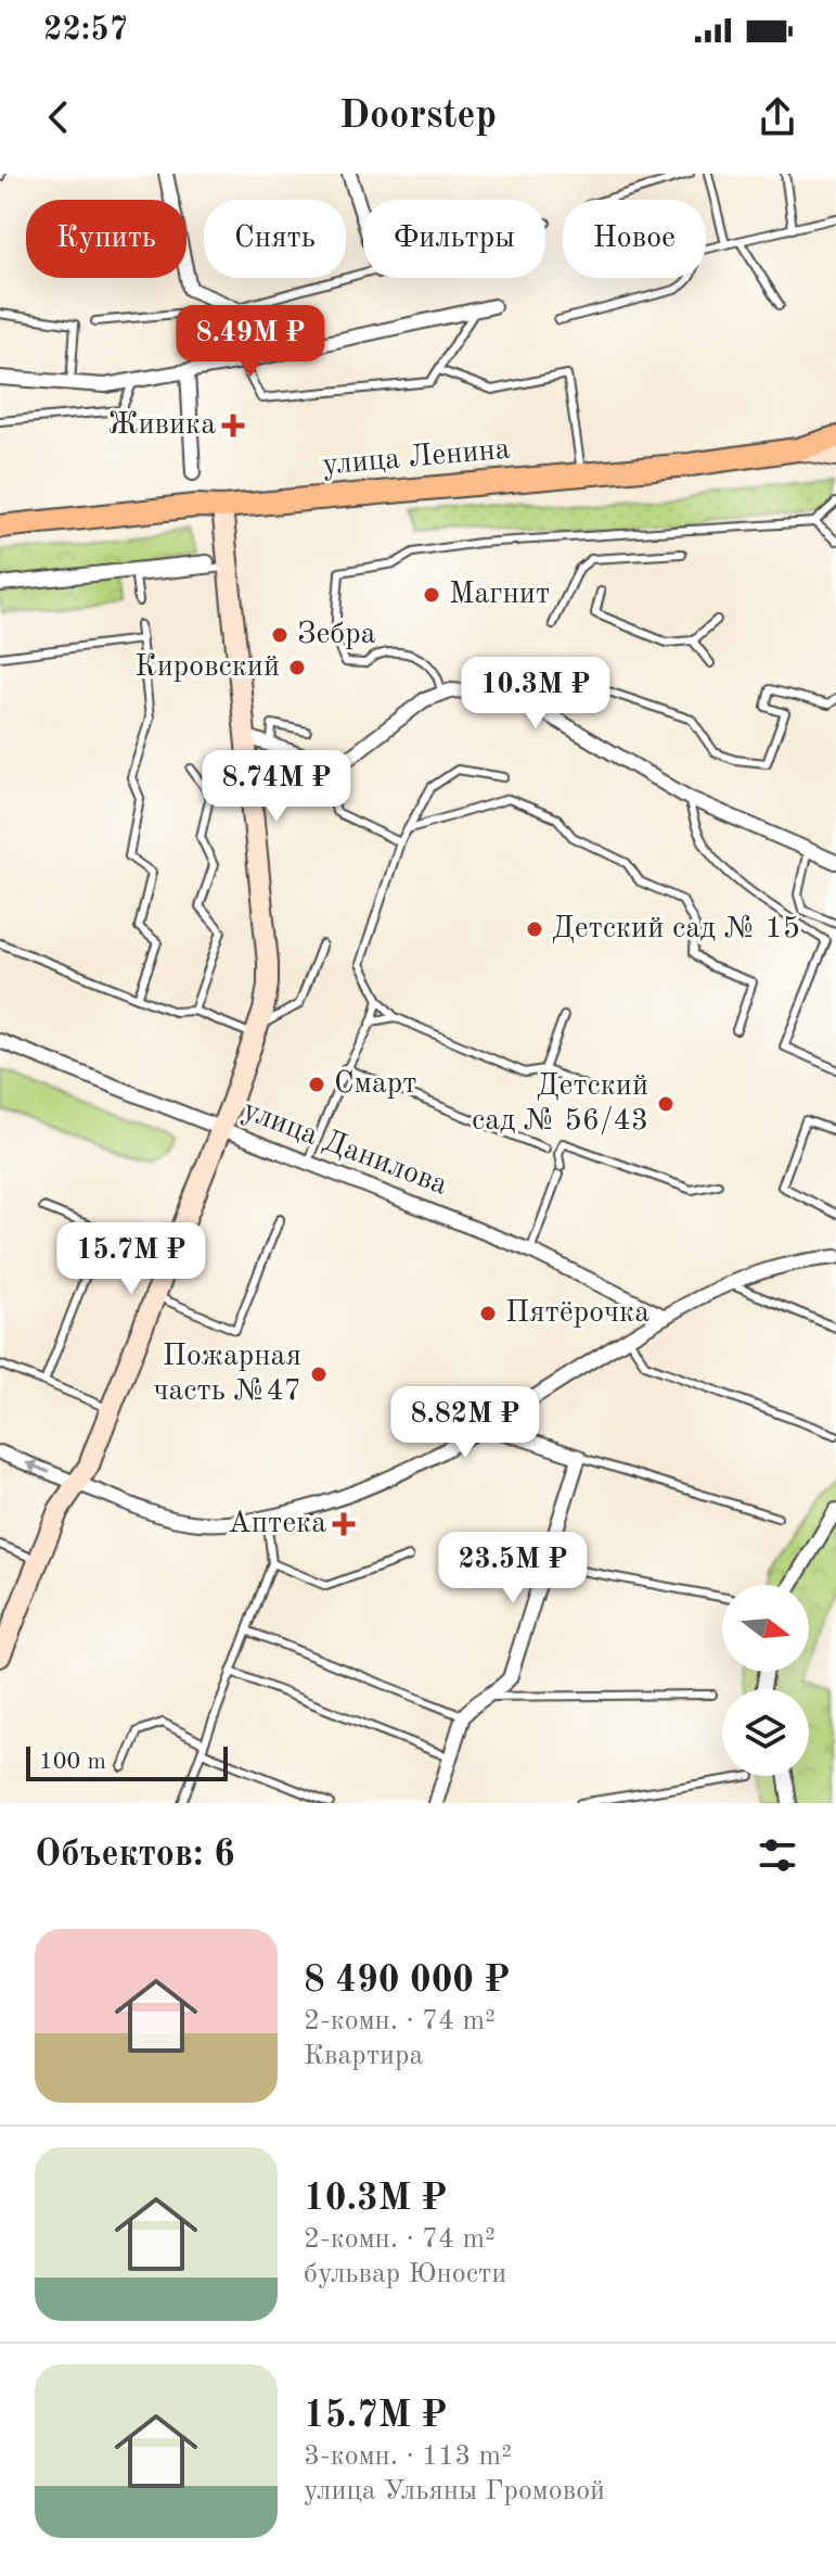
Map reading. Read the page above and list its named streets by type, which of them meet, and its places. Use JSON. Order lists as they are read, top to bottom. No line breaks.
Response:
{"streets":{"main road":["улица Ленина"],"street":["улица Данилова"]},"places":{"health":["Живика","Аптека"],"other":["Магнит","Зебра","Кировский","Детский сад № 15","Смарт","Детский сад № 56/43","Пятёрочка","Пожарная часть №47"]},"scale_bar":"100 m","north":"right","page":{"status":"22:57","header":"Doorstep","chip":["Купить","Снять","Фильтры","Новое"],"price":["8.49M ₽","10.3M ₽","8.74M ₽","15.7M ₽","8.82M ₽","23.5M ₽"],"scale":"100 m","heading":"Объектов: 6","list":[{"name":"8 490 000 ₽","note":"2-комн. · 74 m² · Квартира"},{"name":"10.3M ₽","note":"2-комн. · 74 m² · бульвар Юности"},{"name":"15.7M ₽","note":"3-комн. · 113 m² · улица Ульяны Громовой"}]}}
